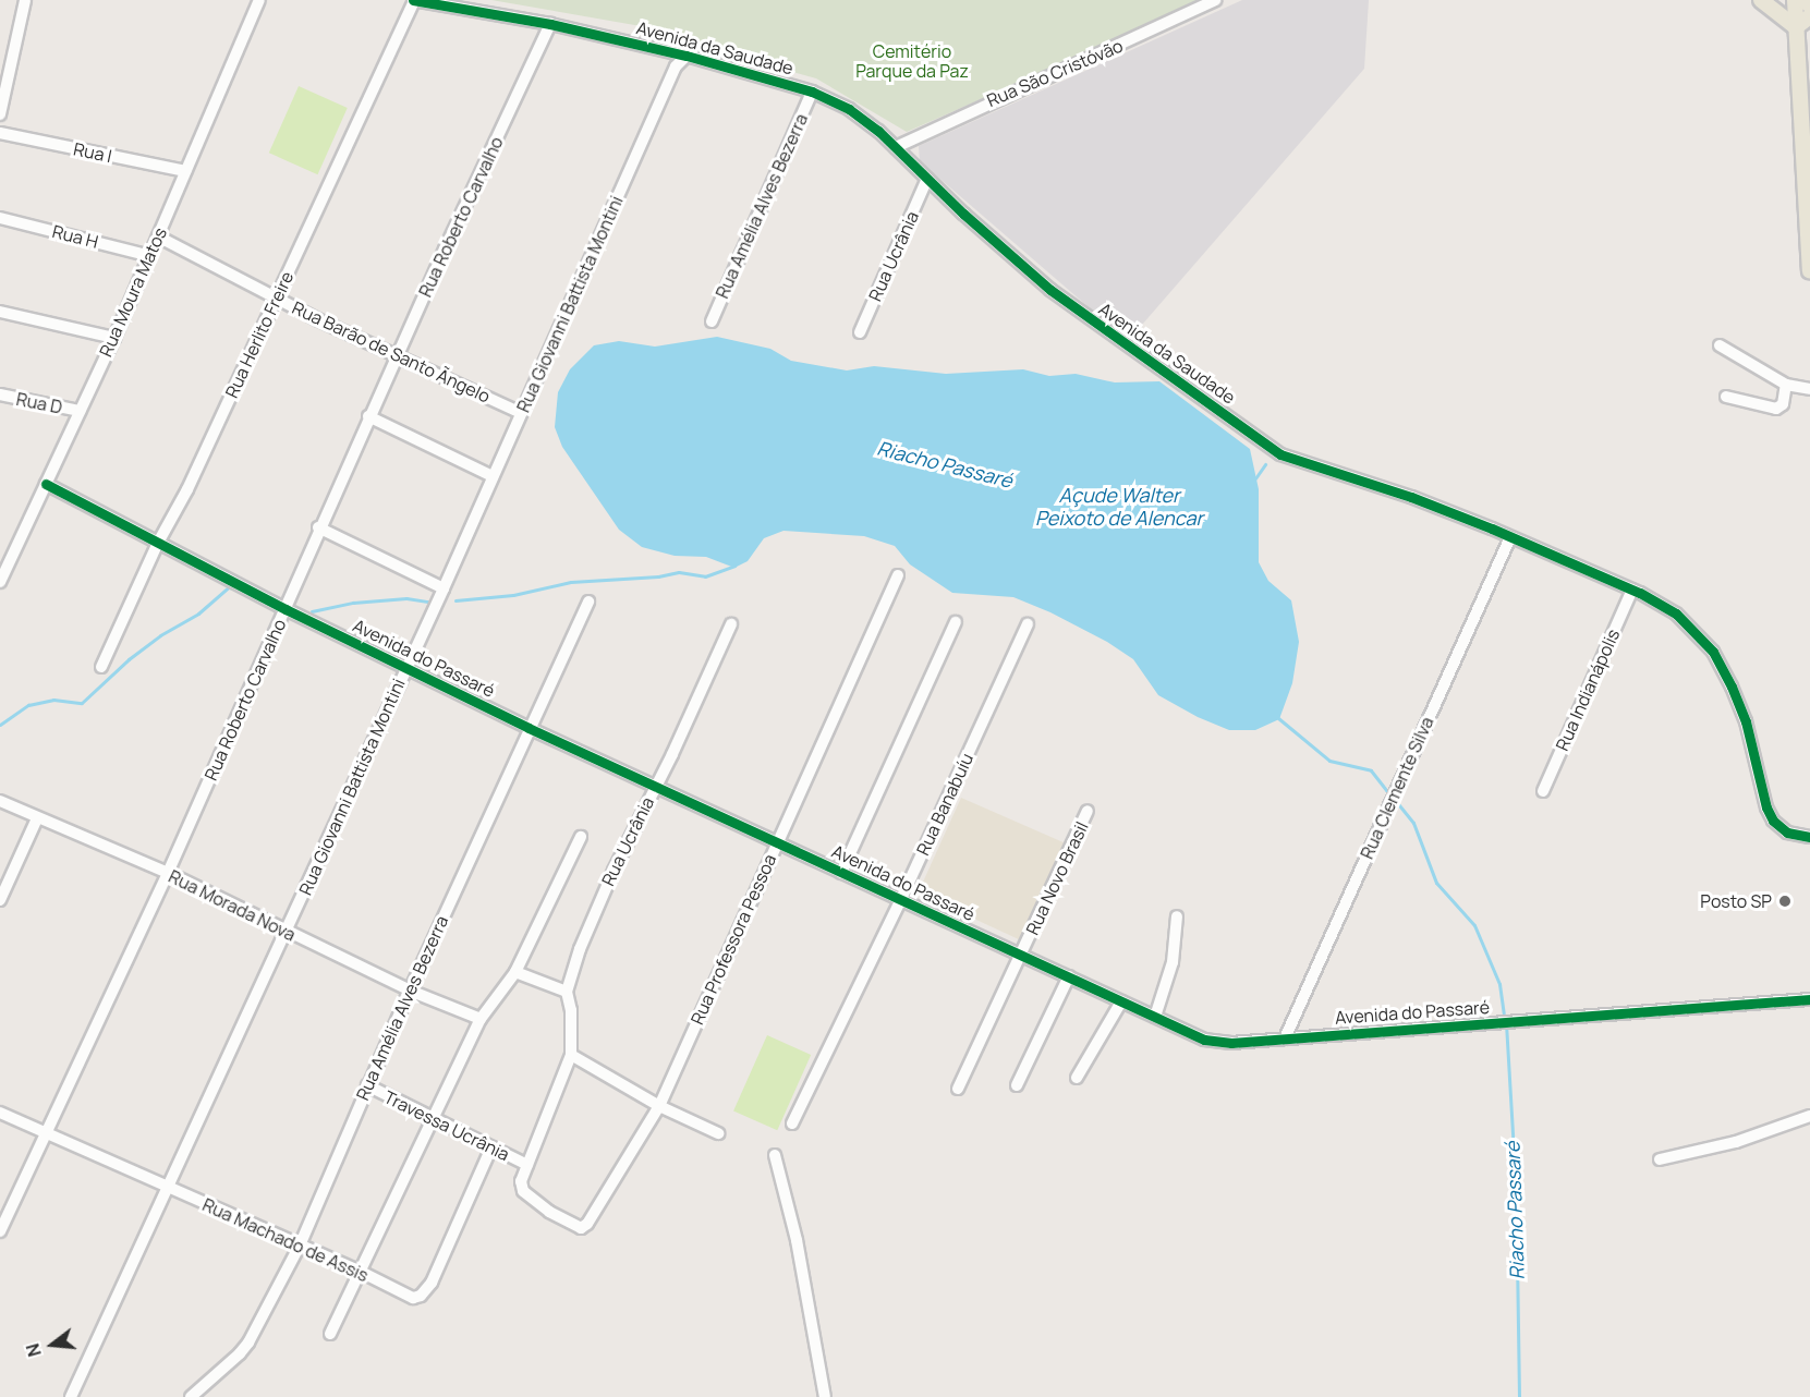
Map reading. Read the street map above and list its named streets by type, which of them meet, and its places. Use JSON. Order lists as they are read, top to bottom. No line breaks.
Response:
{"streets":{"street":["Avenida da Saudade","Rua São Cristóvão","Rua I","Rua Amélia Alves Bezerra","Rua Roberto Carvalho","Rua H","Rua Ucrânia","Rua Moura Matos","Rua Giovanni Battista Montini","Rua Herlito Freire","Rua Barão de Santo Ãngelo","Rua D","Avenida do Passaré","Rua Indianápolis","Rua Clemente Silva","Rua Banabuíu","Rua Novo Brasil","Rua Morada Nova","Rua Professora Pessoa","Travessa Ucrânia","Rua Machado de Assis"]},"crossings":[["Avenida da Saudade","Rua São Cristóvão"],["Avenida da Saudade","Rua Amélia Alves Bezerra"],["Avenida da Saudade","Rua Roberto Carvalho"],["Avenida da Saudade","Rua Ucrânia"],["Avenida da Saudade","Rua Giovanni Battista Montini"],["Avenida da Saudade","Rua Herlito Freire"],["Avenida da Saudade","Rua Indianápolis"],["Avenida da Saudade","Rua Clemente Silva"],["Rua I","Rua Moura Matos"],["Rua Amélia Alves Bezerra","Avenida do Passaré"],["Rua Amélia Alves Bezerra","Rua Morada Nova"],["Rua Amélia Alves Bezerra","Travessa Ucrânia"],["Rua Amélia Alves Bezerra","Rua Machado de Assis"],["Rua Roberto Carvalho","Rua Barão de Santo Ãngelo"],["Rua Roberto Carvalho","Avenida do Passaré"],["Rua Roberto Carvalho","Rua Morada Nova"],["Rua Roberto Carvalho","Rua Machado de Assis"],["Rua H","Rua Moura Matos"],["Rua Ucrânia","Avenida do Passaré"],["Rua Moura Matos","Rua Barão de Santo Ãngelo"],["Rua Moura Matos","Rua D"],["Rua Moura Matos","Avenida do Passaré"],["Rua Giovanni Battista Montini","Rua Barão de Santo Ãngelo"],["Rua Giovanni Battista Montini","Avenida do Passaré"],["Rua Giovanni Battista Montini","Rua Morada Nova"],["Rua Giovanni Battista Montini","Rua Machado de Assis"],["Rua Herlito Freire","Rua Barão de Santo Ãngelo"],["Rua Herlito Freire","Avenida do Passaré"],["Avenida do Passaré","Rua Clemente Silva"],["Avenida do Passaré","Rua Banabuíu"],["Avenida do Passaré","Rua Novo Brasil"],["Avenida do Passaré","Rua Professora Pessoa"],["Rua Professora Pessoa","Travessa Ucrânia"],["Travessa Ucrânia","Rua Machado de Assis"]],"water":["Riacho Passaré","Açude Walter Peixoto de Alencar"],"parks":["Cemitério Parque da Paz"],"places":["Posto SP"],"north":"left"}
